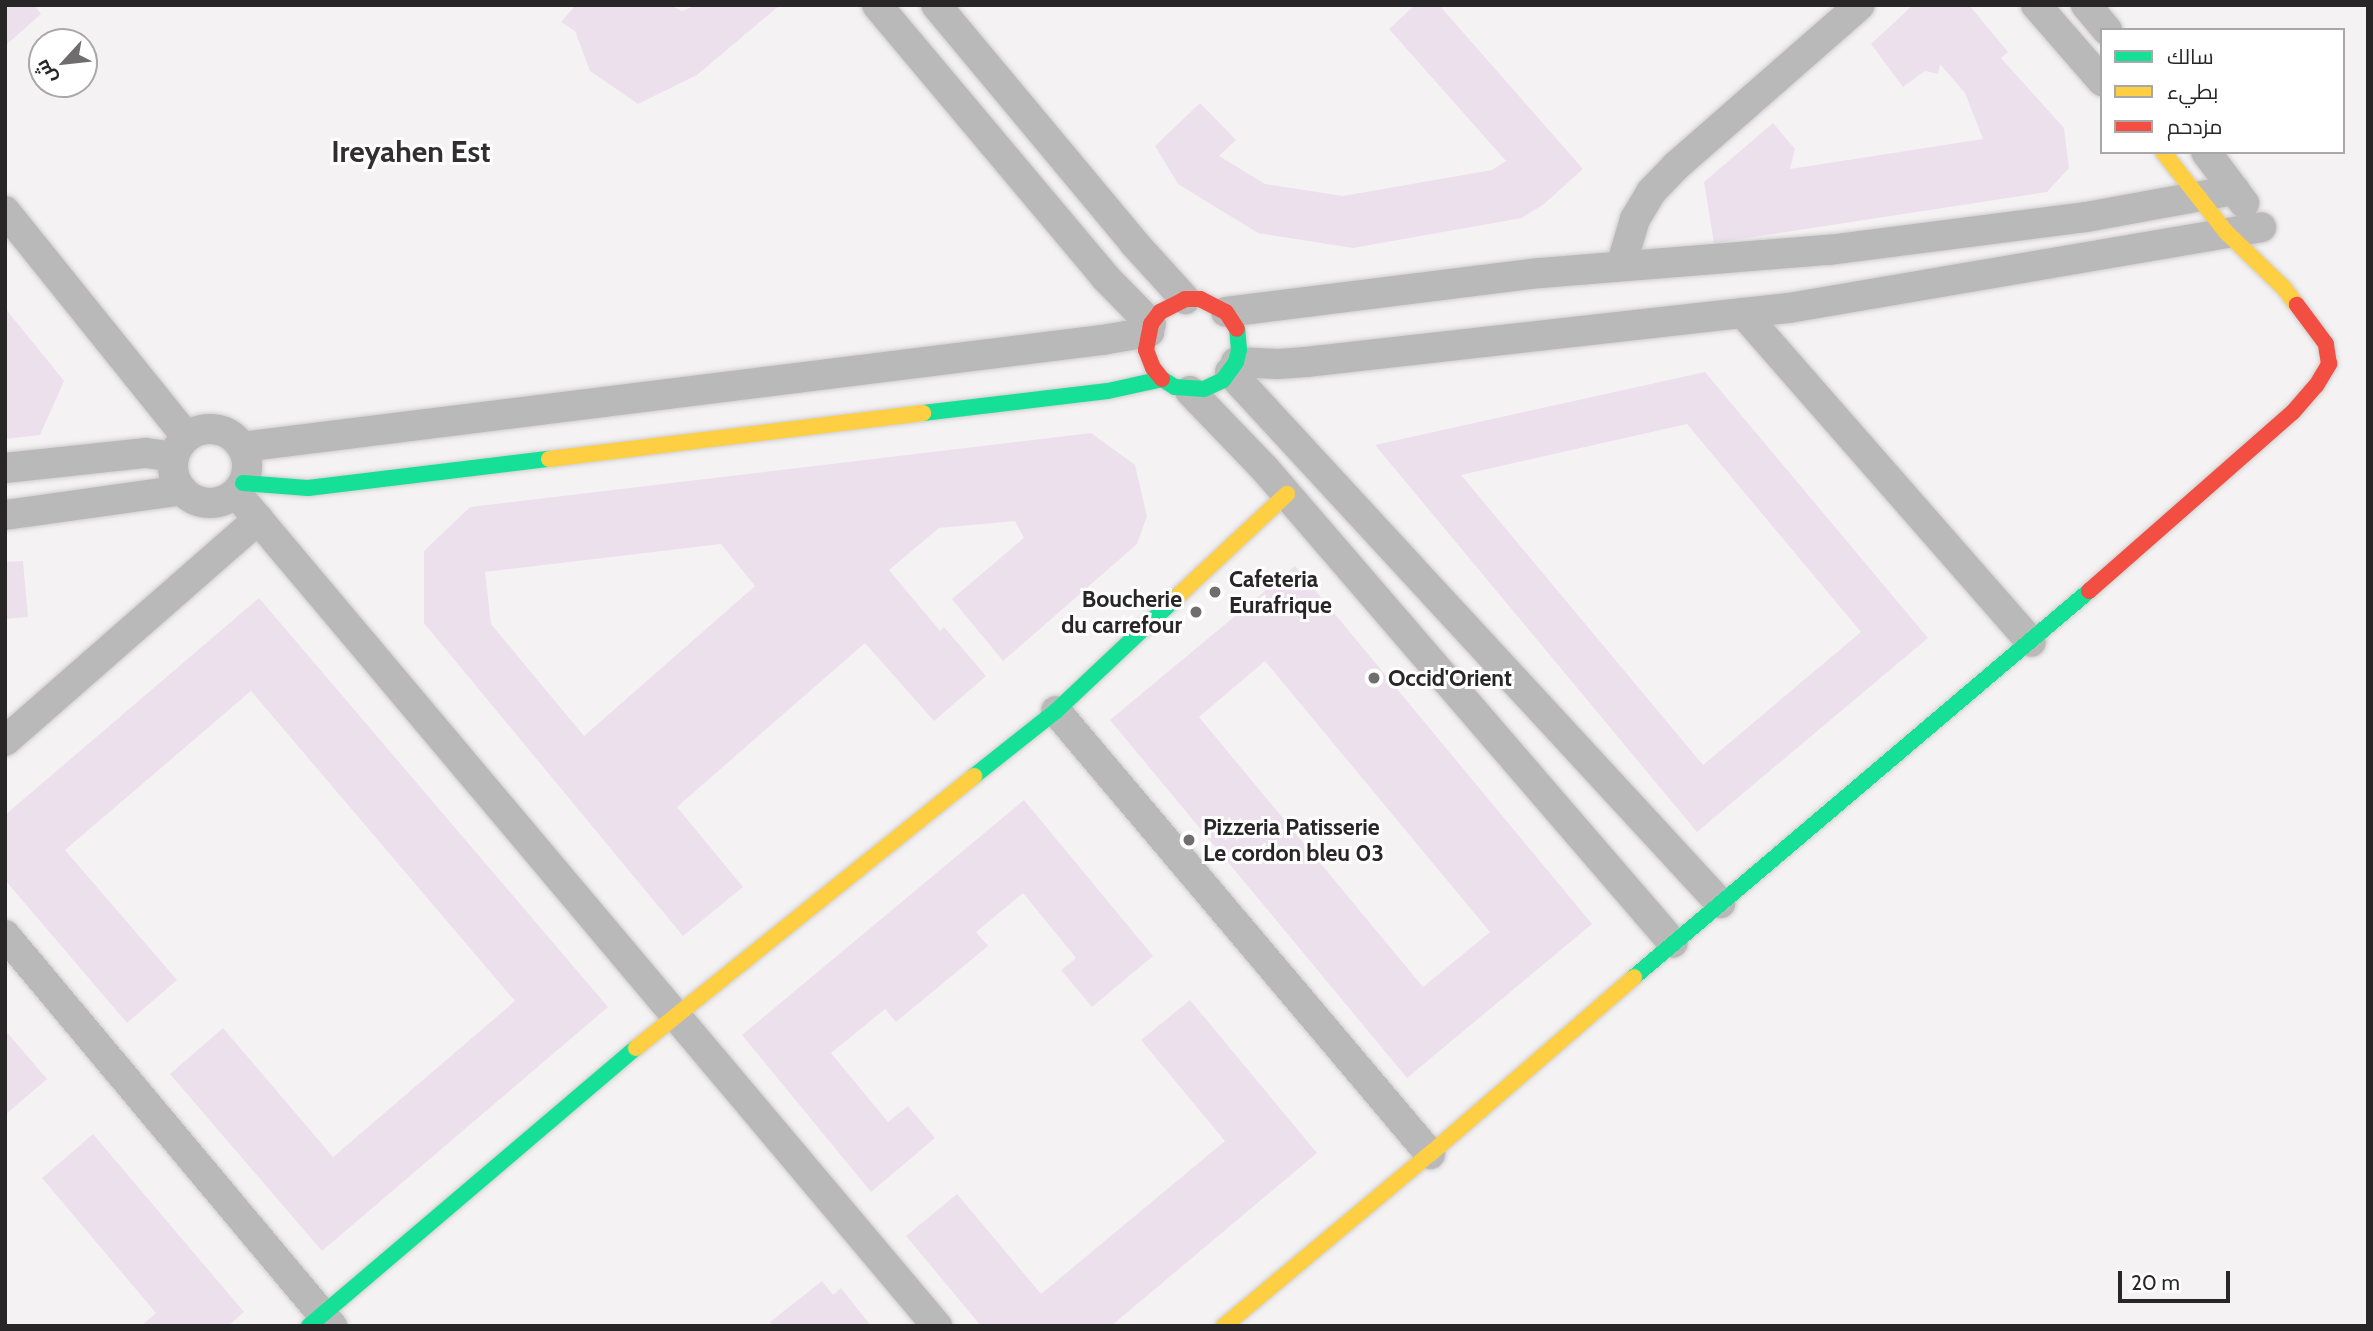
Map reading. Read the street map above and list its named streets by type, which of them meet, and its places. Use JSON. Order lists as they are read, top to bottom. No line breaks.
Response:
{"districts":["Ireyahen Est"],"places":["Cafeteria Eurafrique","Boucherie du carrefour","Occid'Orient","Pizzeria Patisserie Le cordon bleu 03"],"legend":["سالك","بطيء","مزدحم"],"scale_bar":"20 m","north":"bottom left"}
